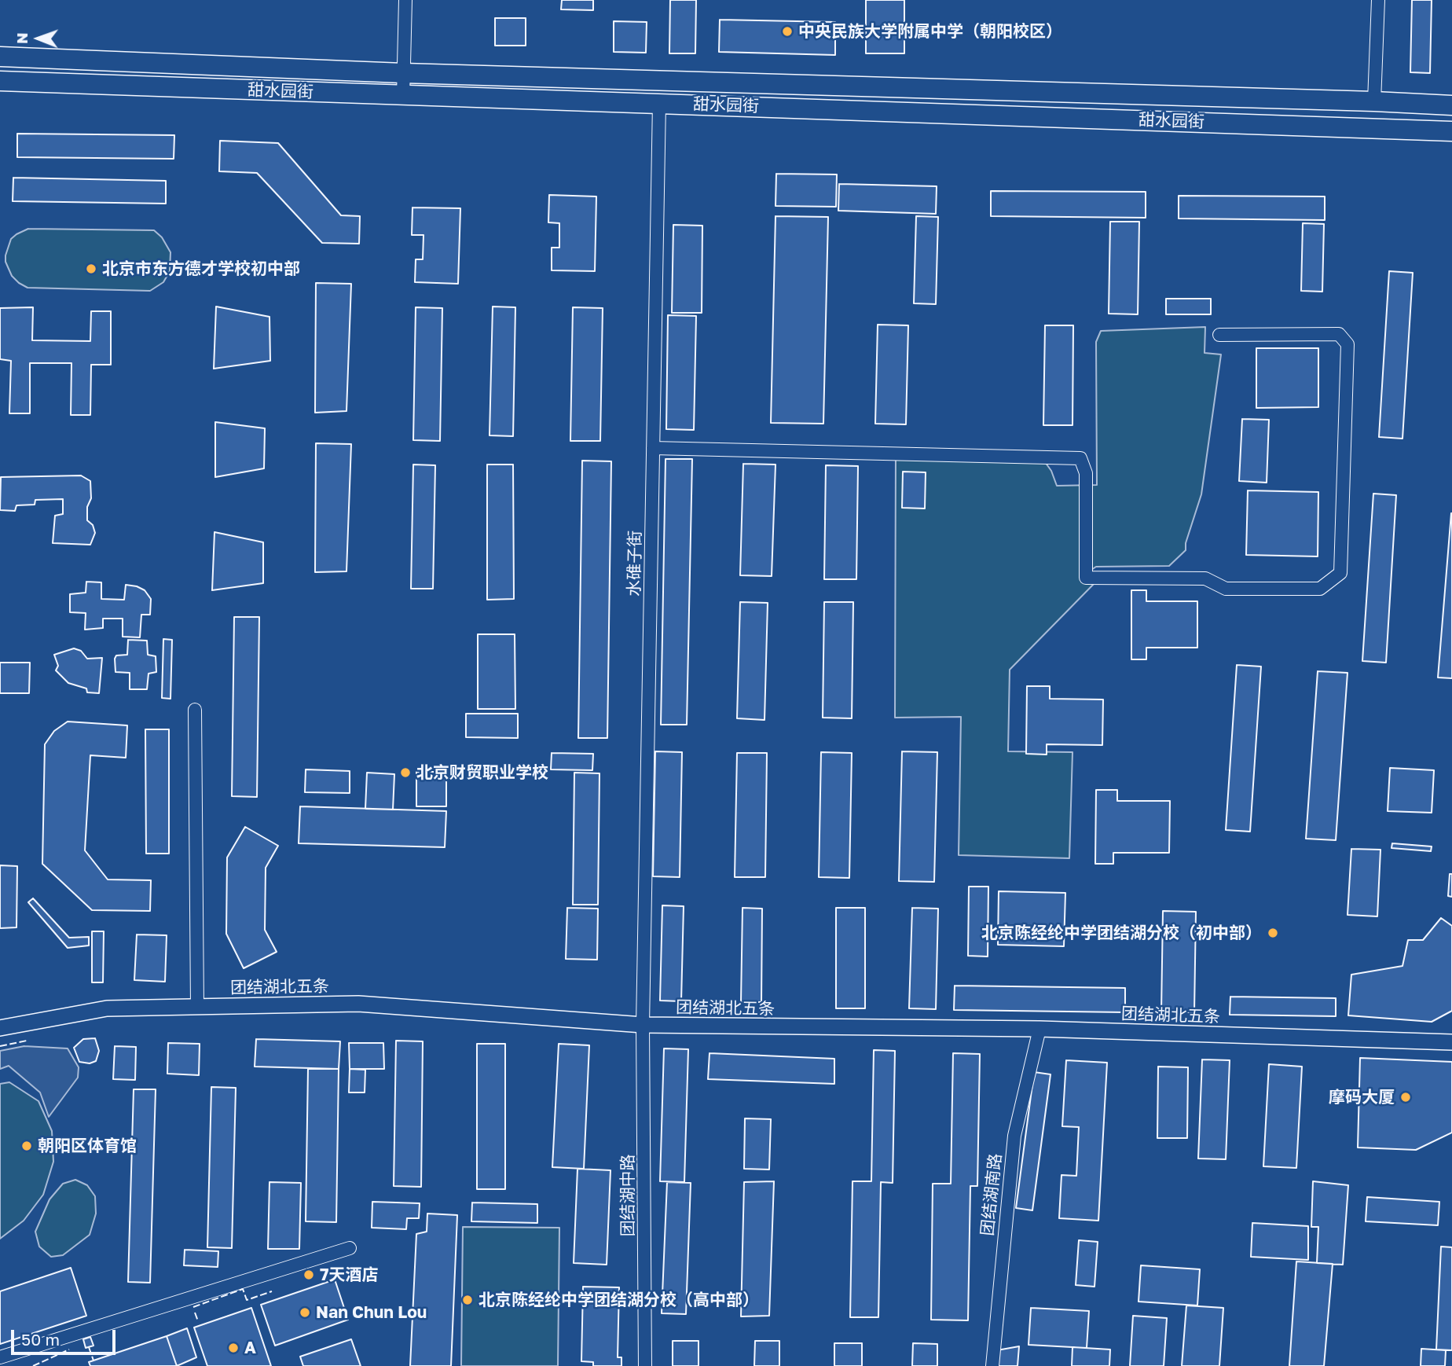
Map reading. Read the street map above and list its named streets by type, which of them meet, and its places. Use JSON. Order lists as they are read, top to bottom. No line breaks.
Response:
{"streets":{"main road":["甜水园街"],"street":["水碓子街","团结湖北五条","团结湖南路","团结湖中路"]},"crossings":[["甜水园街","水碓子街"],["水碓子街","团结湖北五条"],["水碓子街","团结湖中路"],["团结湖北五条","团结湖南路"],["团结湖北五条","团结湖中路"]],"places":["中央民族大学附属中学（朝阳校区）","北京市东方德才学校初中部","北京财贸职业学校","北京陈经纶中学团结湖分校（初中部）","摩码大厦","朝阳区体育馆","7天酒店","北京陈经纶中学团结湖分校（高中部）","Nan Chun Lou","A"],"scale_bar":"50 m","north":"left"}
